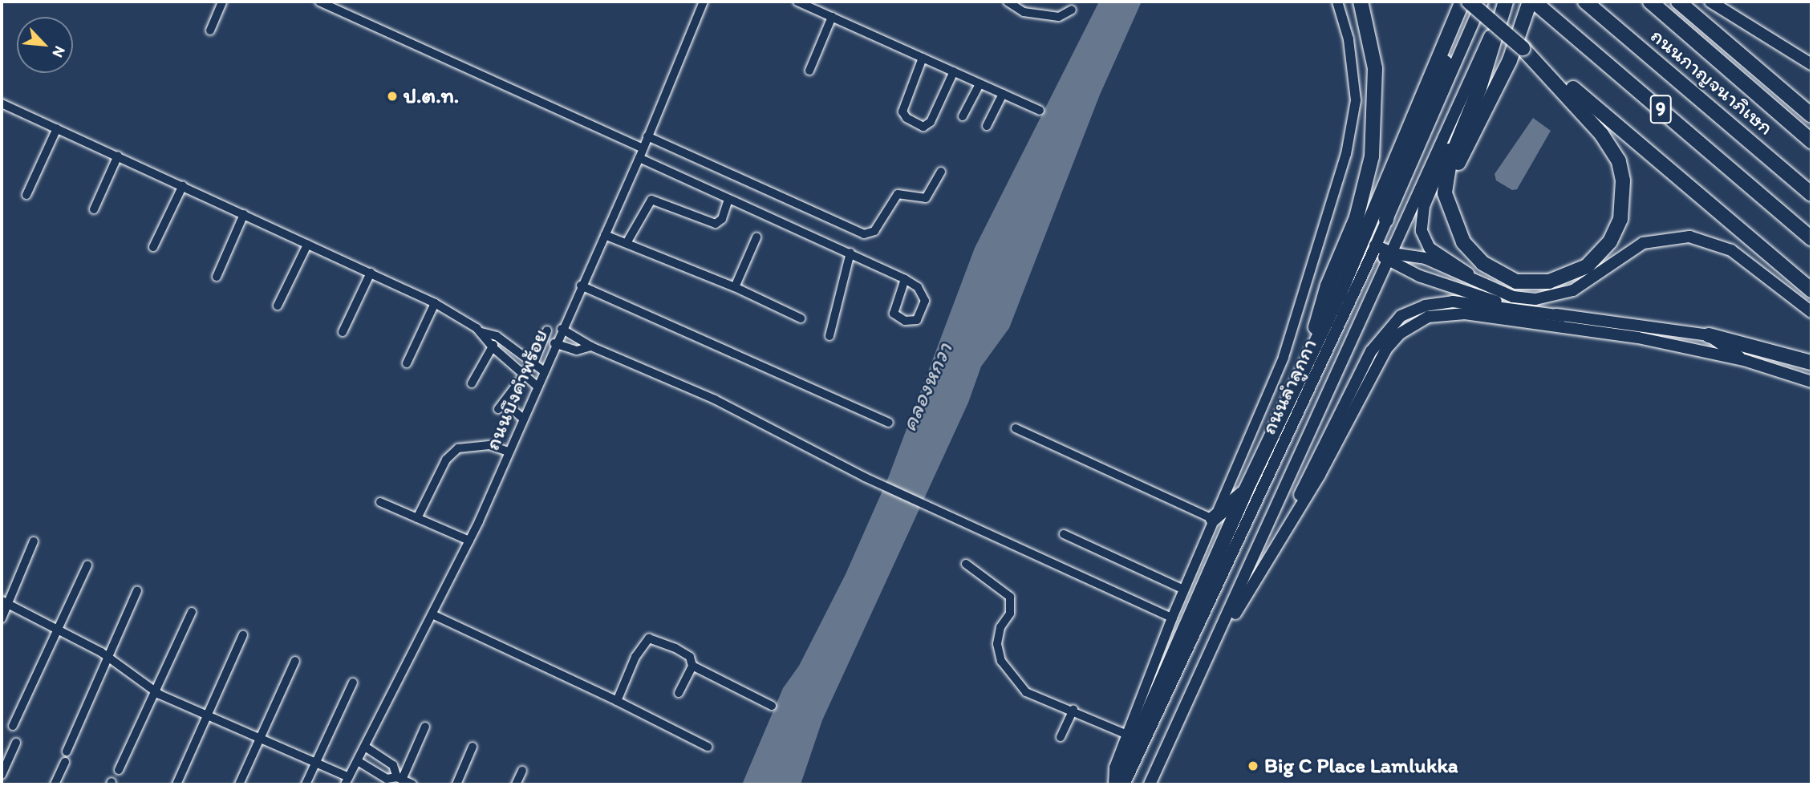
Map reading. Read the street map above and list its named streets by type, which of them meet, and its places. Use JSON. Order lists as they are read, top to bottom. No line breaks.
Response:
{"streets":{"highway":["ถนนกาญจนาภิเษก","9"],"main road":["ถนนลำลูกกา"],"street":["ถนนบึงคำพร้อย"]},"water":["คลองหกวา"],"places":["ป.ต.ท.","Big C Place Lamlukka"],"north":"bottom right"}
